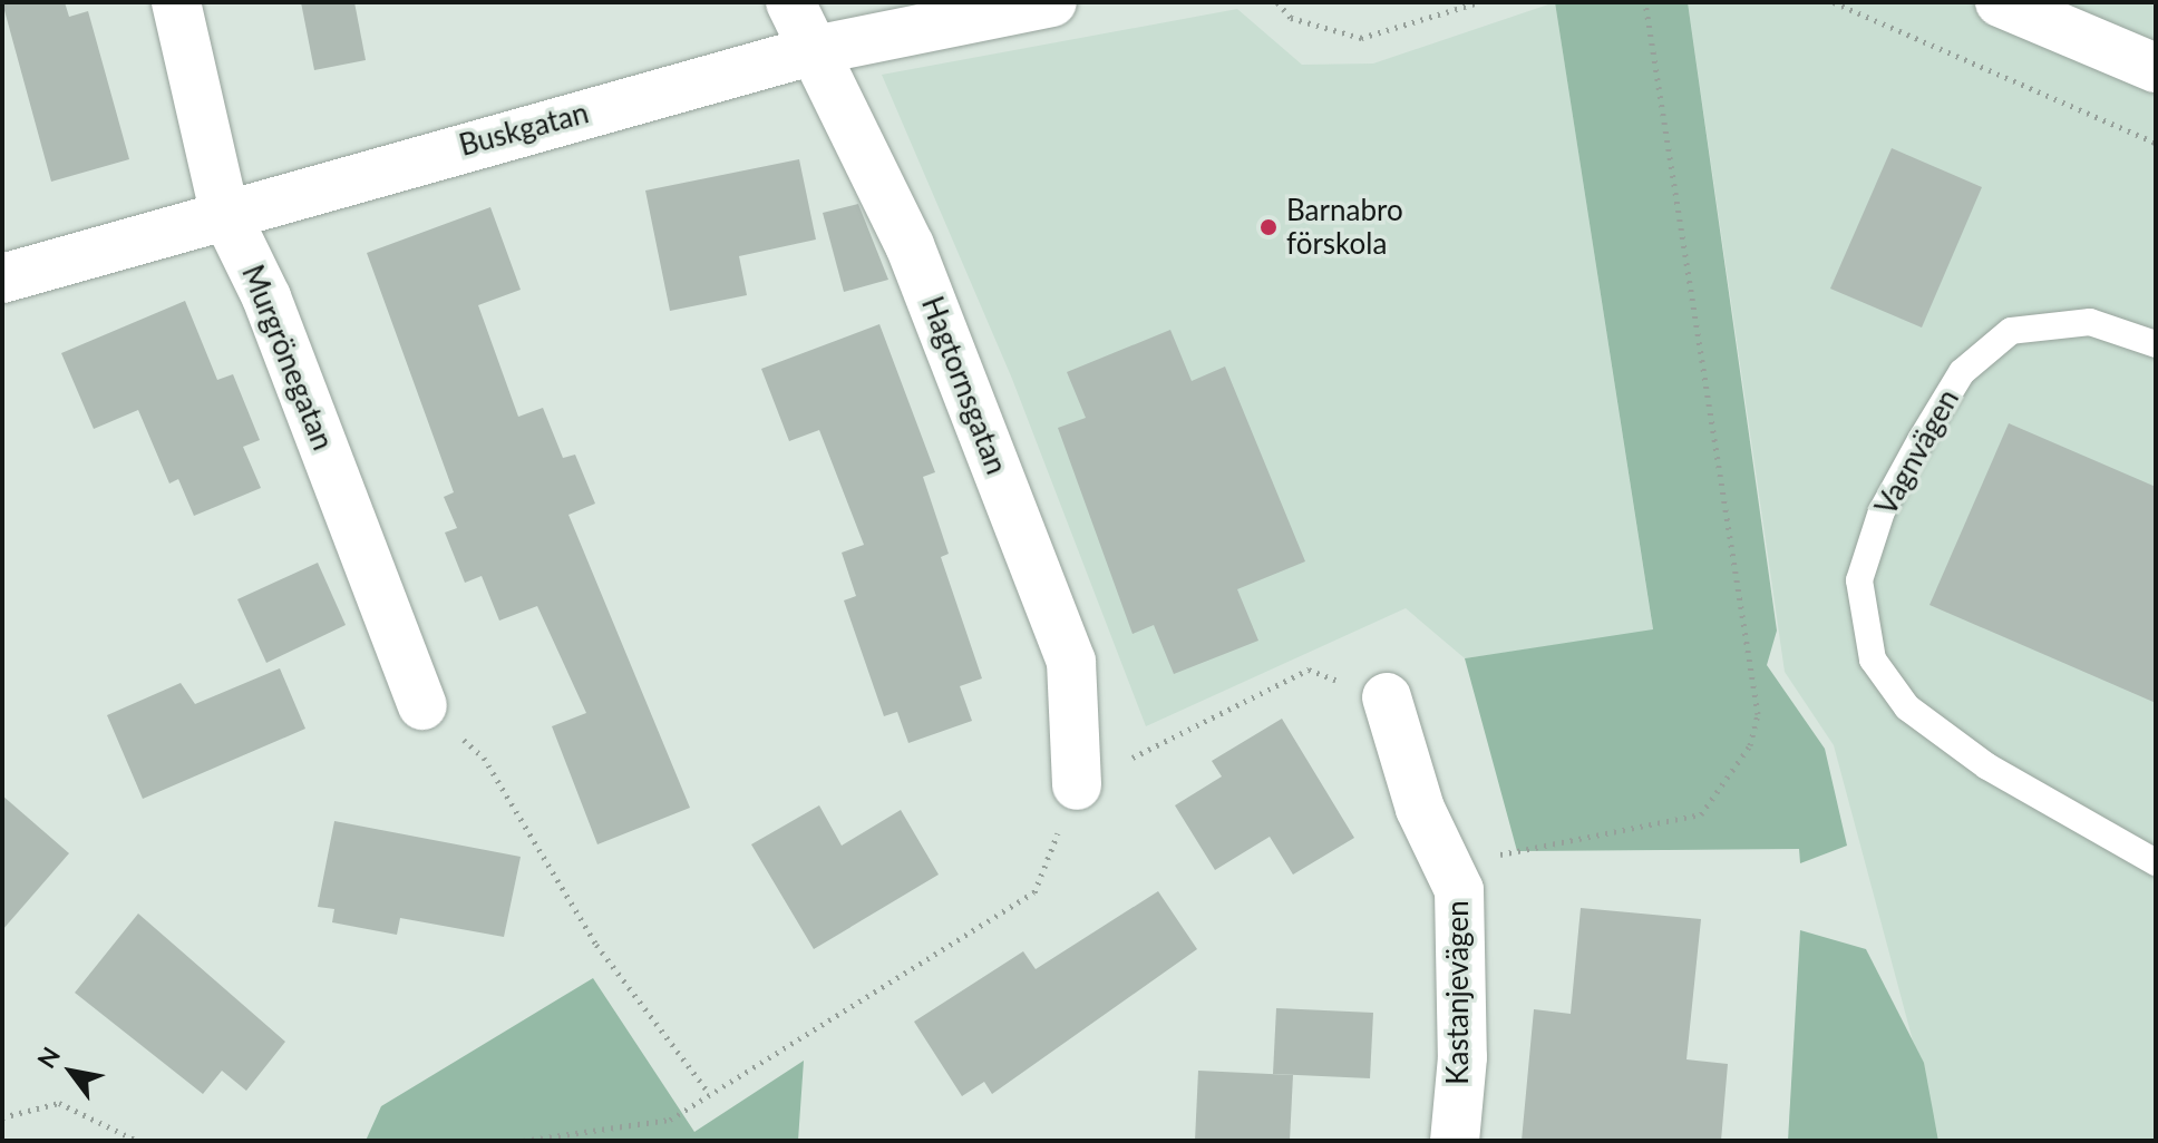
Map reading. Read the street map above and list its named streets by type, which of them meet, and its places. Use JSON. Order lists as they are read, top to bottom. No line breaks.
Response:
{"streets":{"street":["Buskgatan","Murgrönegatan","Hagtornsgatan","Kastanjevägen"],"lane":["Vagnvägen"]},"crossings":[["Buskgatan","Murgrönegatan"],["Buskgatan","Hagtornsgatan"]],"places":["Barnabro förskola"],"north":"top left"}
